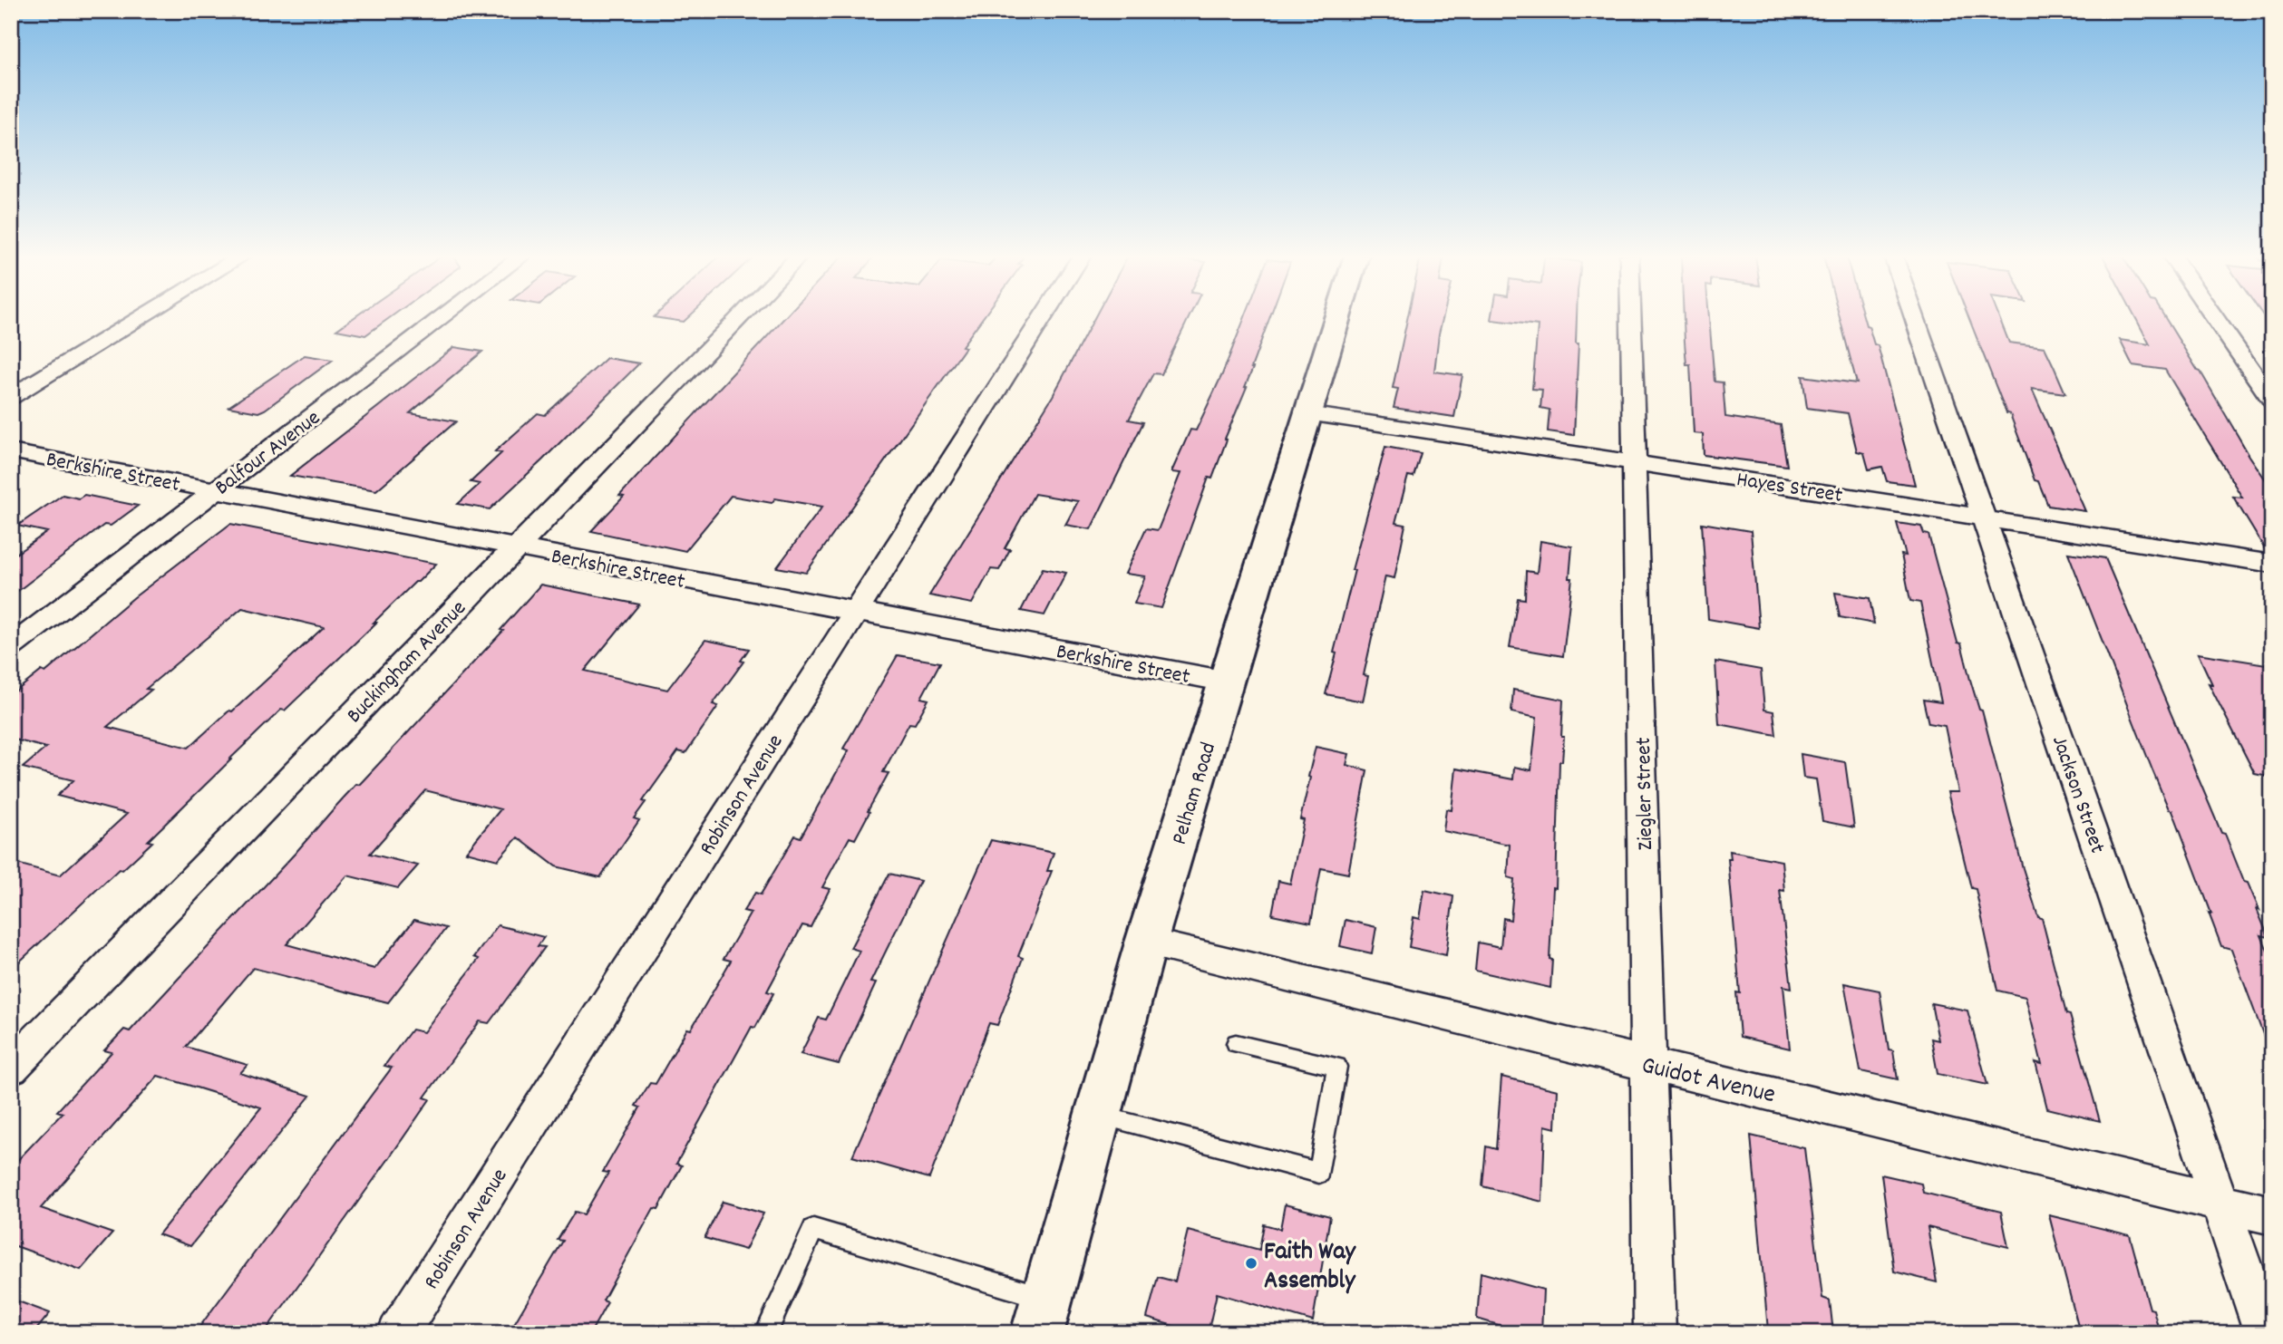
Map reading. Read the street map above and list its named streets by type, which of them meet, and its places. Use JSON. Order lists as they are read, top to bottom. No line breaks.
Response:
{"streets":{"main road":["Pelham Road"],"street":["Balfour Avenue","Berkshire Street","Hayes Street","Buckingham Avenue","Robinson Avenue","Ziegler Street","Jackson Street","Guidot Avenue"]},"crossings":[["Balfour Avenue","Berkshire Street"],["Berkshire Street","Buckingham Avenue"],["Berkshire Street","Pelham Road"],["Berkshire Street","Robinson Avenue"],["Hayes Street","Pelham Road"],["Hayes Street","Ziegler Street"],["Hayes Street","Jackson Street"],["Pelham Road","Guidot Avenue"],["Ziegler Street","Guidot Avenue"],["Jackson Street","Guidot Avenue"]],"places":["Faith Way Assembly"]}
